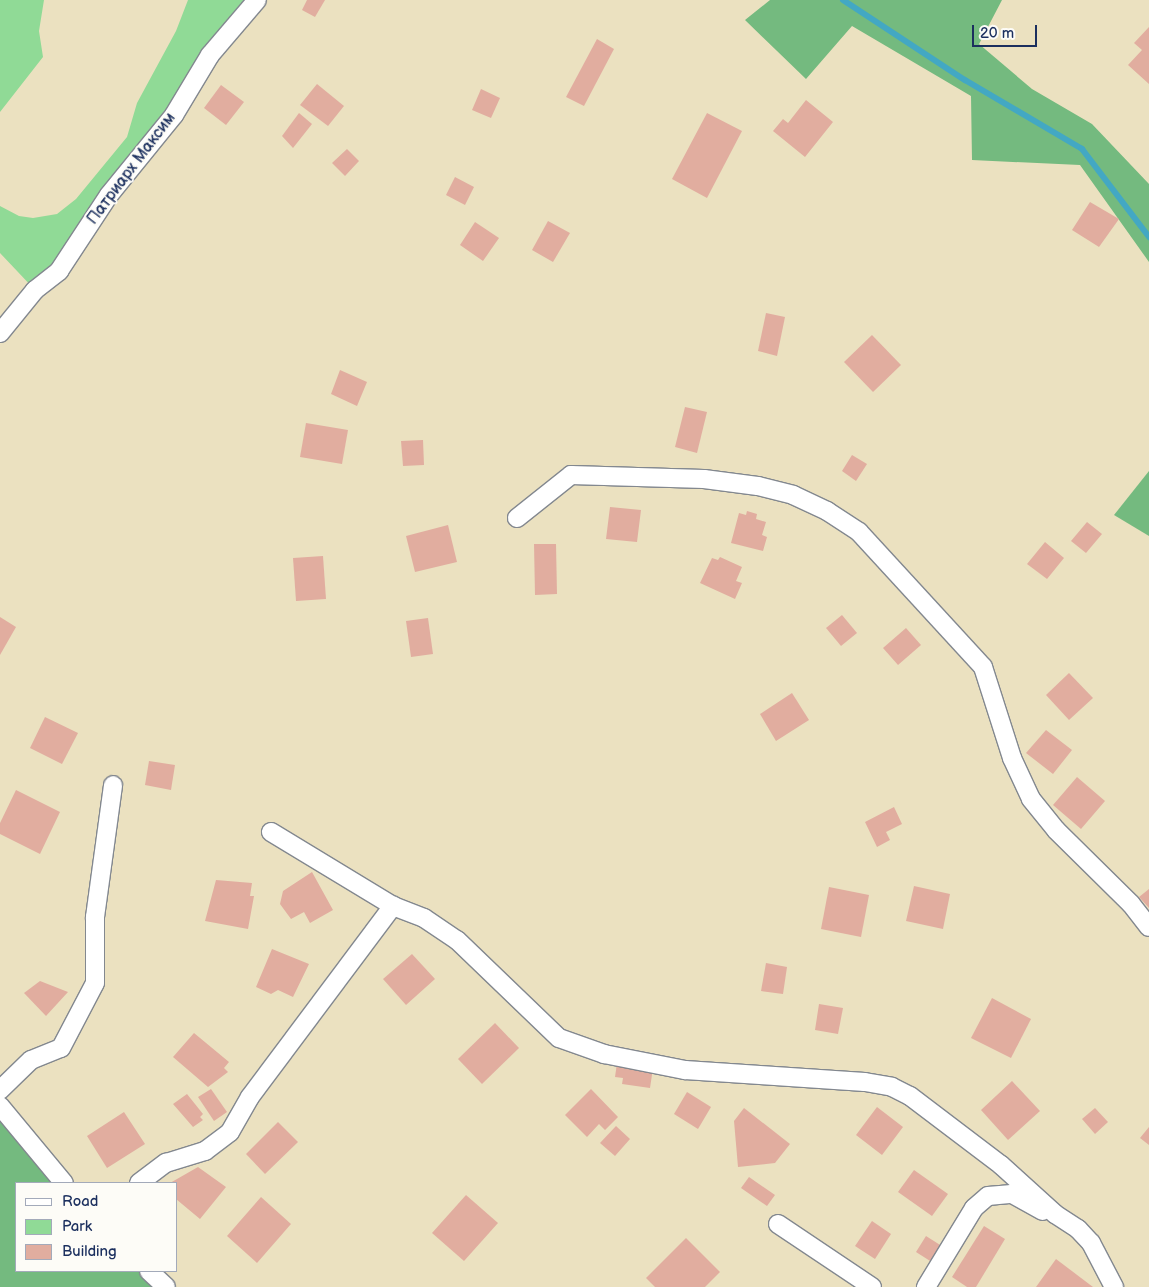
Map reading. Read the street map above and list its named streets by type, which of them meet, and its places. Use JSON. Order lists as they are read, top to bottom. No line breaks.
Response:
{"streets":{"street":["Патриарх Максим"]},"legend":["Road","Park","Building"],"scale_bar":"20 m"}
